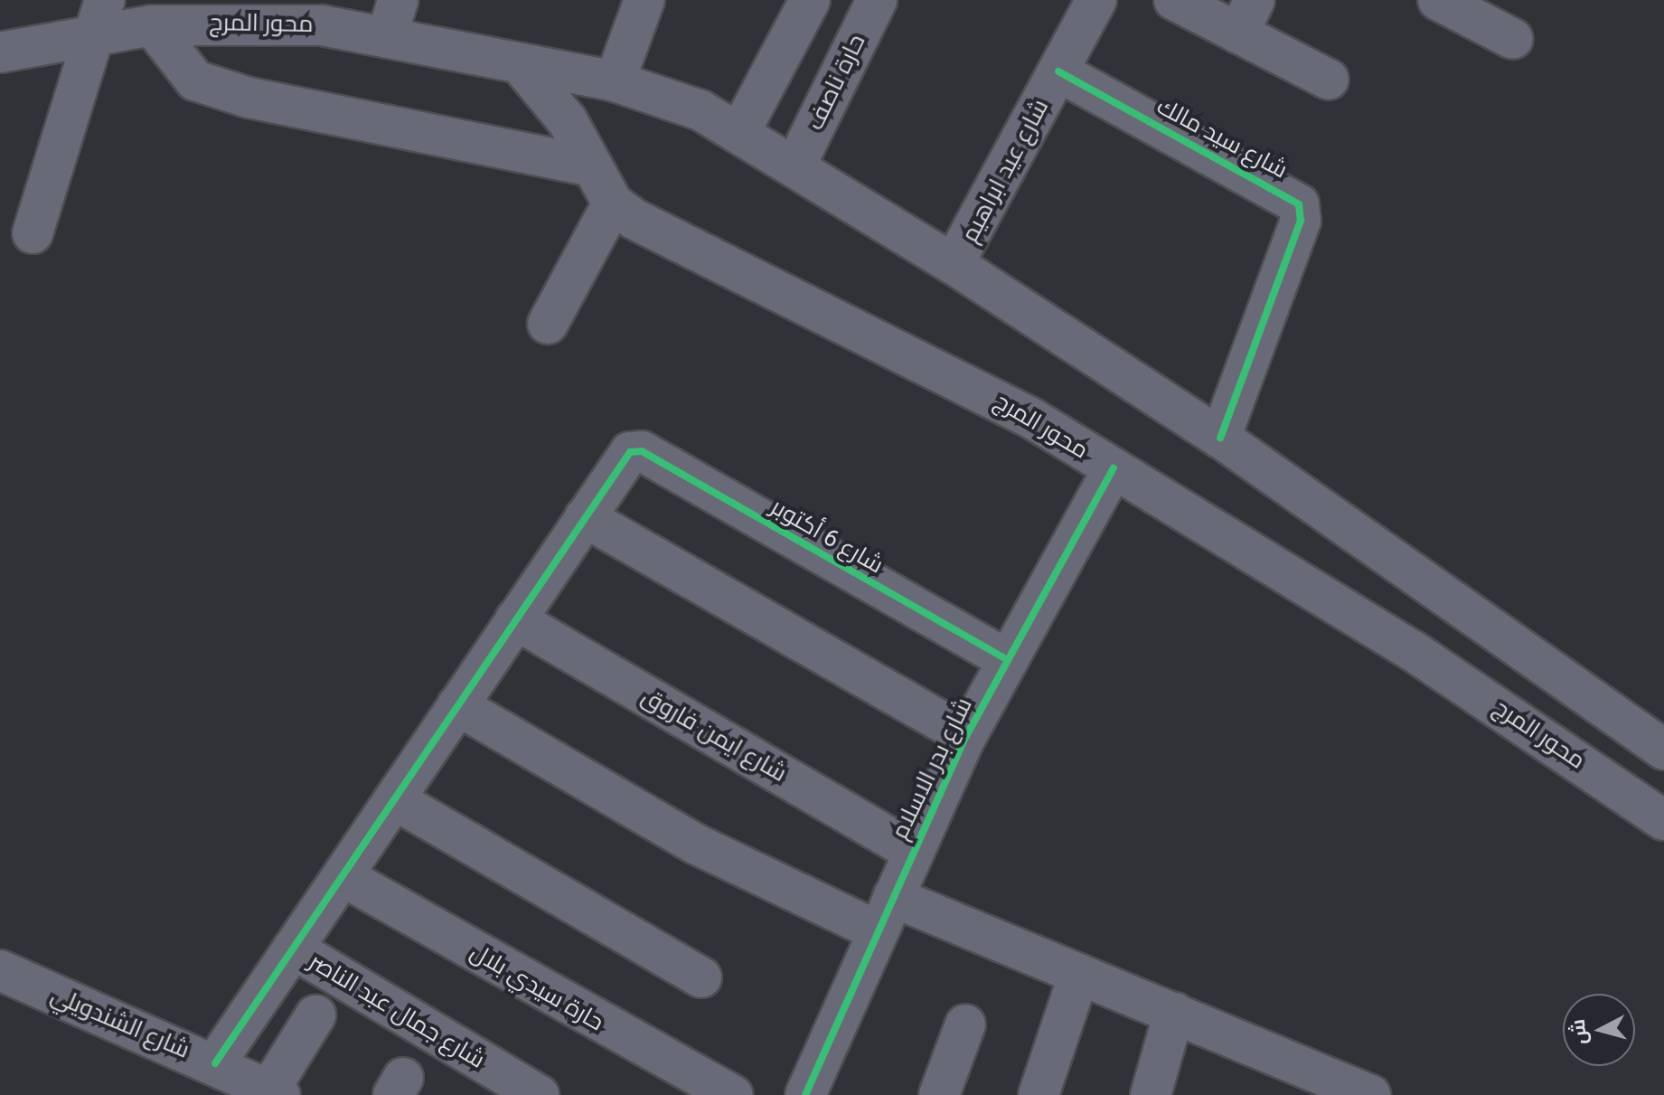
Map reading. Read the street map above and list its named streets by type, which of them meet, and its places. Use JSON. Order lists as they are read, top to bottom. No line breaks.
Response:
{"streets":{"main road":["محور المرج"],"street":["حارة ناصف","شارع سيد مالك","شارع عيد ابراهيم","شارع 6 أكتوبر","شارع ايمن فاروق","شارع بدر الاسلام","حارة سيدي بلال","شارع جمال عبد الناصر","شارع الشندويلي"]},"crossings":[["محور المرج","حارة ناصف"],["محور المرج","شارع سيد مالك"],["محور المرج","شارع عيد ابراهيم"],["محور المرج","شارع بدر الاسلام"],["شارع سيد مالك","شارع عيد ابراهيم"],["شارع 6 أكتوبر","شارع بدر الاسلام"],["شارع ايمن فاروق","شارع بدر الاسلام"]],"north":"left"}
